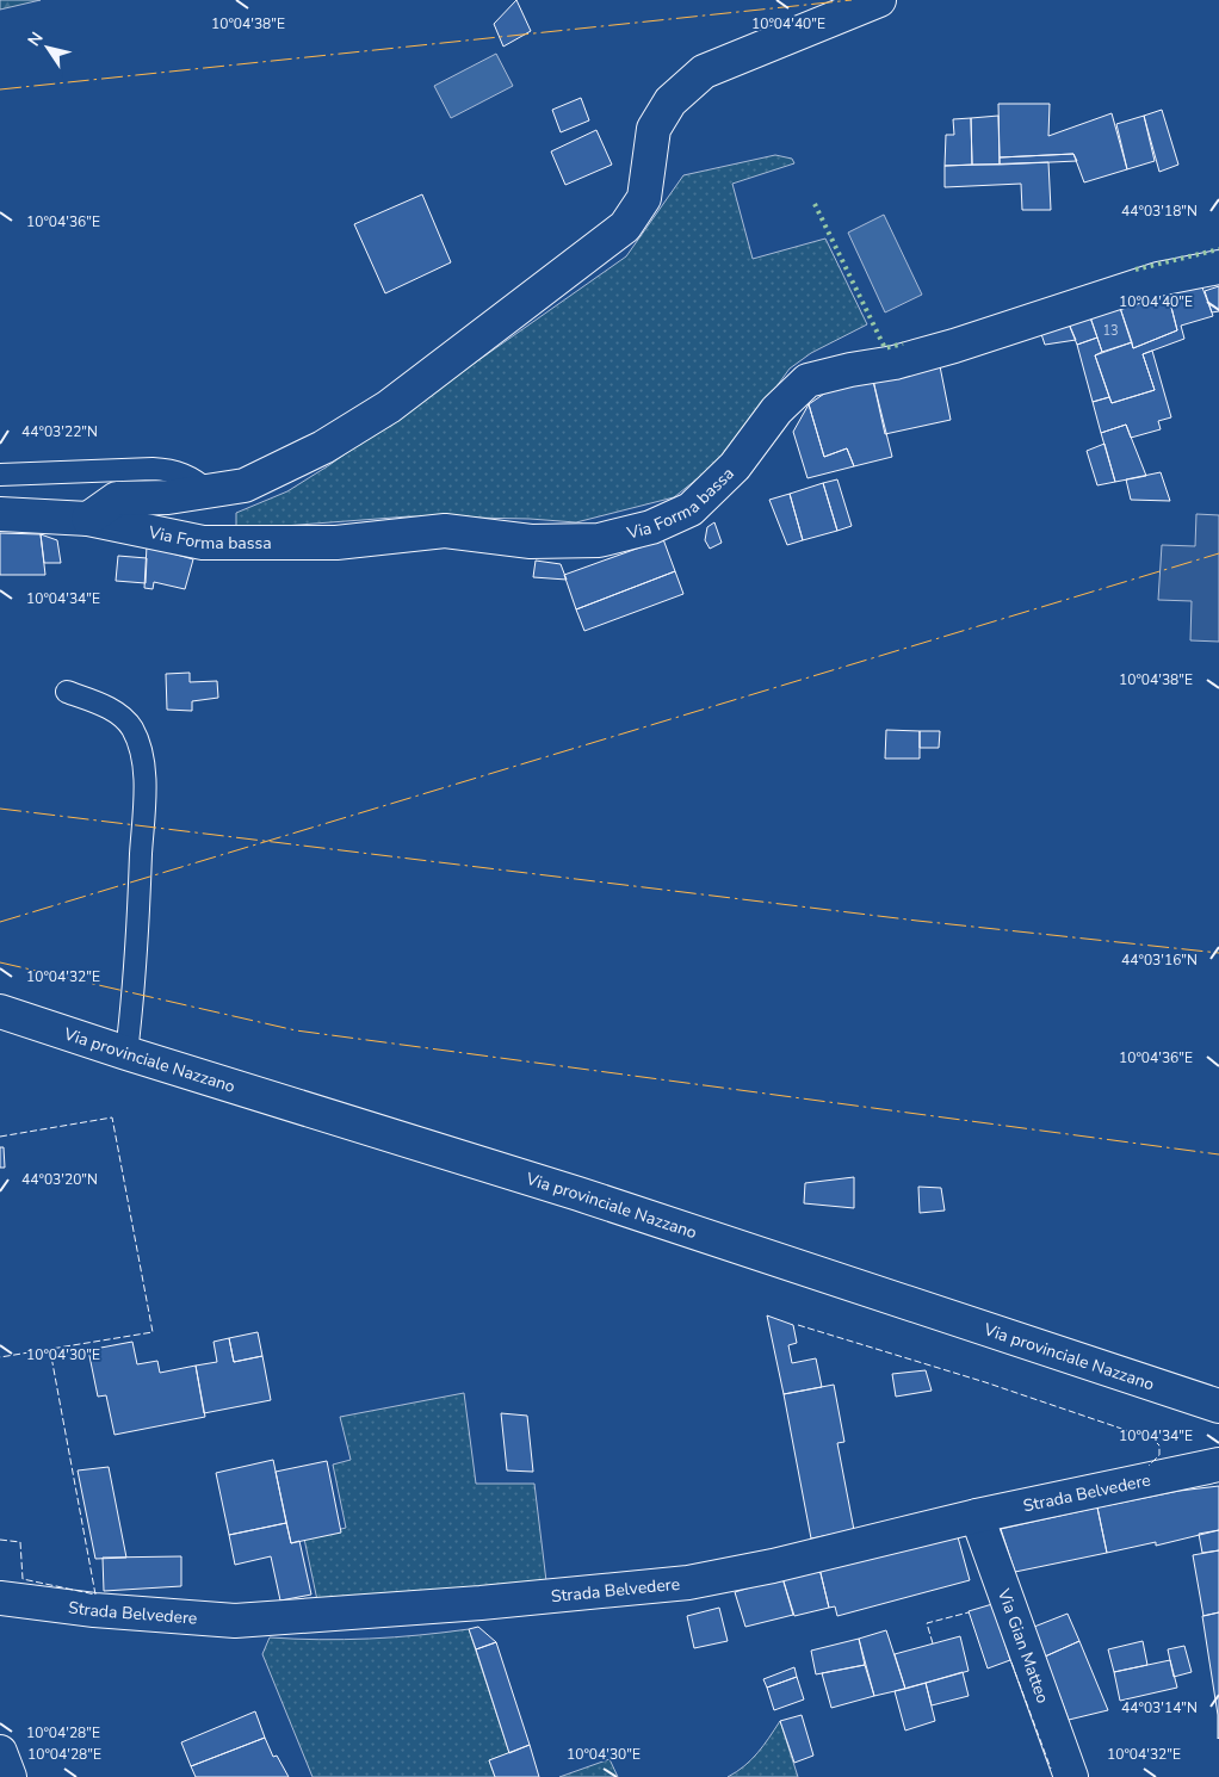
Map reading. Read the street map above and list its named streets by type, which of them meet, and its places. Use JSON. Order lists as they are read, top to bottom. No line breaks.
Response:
{"streets":{"street":["Via Forma bassa","Via provinciale Nazzano","Strada Belvedere","Via Gian Matteo"]},"crossings":[["Strada Belvedere","Via Gian Matteo"]],"house_numbers":["13"],"north":"top left","coordinates":["10°04'38\"E","10°04'40\"E","44°03'18\"N","10°04'36\"E","44°03'22\"N","10°04'34\"E","44°03'16\"N","10°04'32\"E","44°03'20\"N","10°04'30\"E","44°03'14\"N","10°04'28\"E"]}
